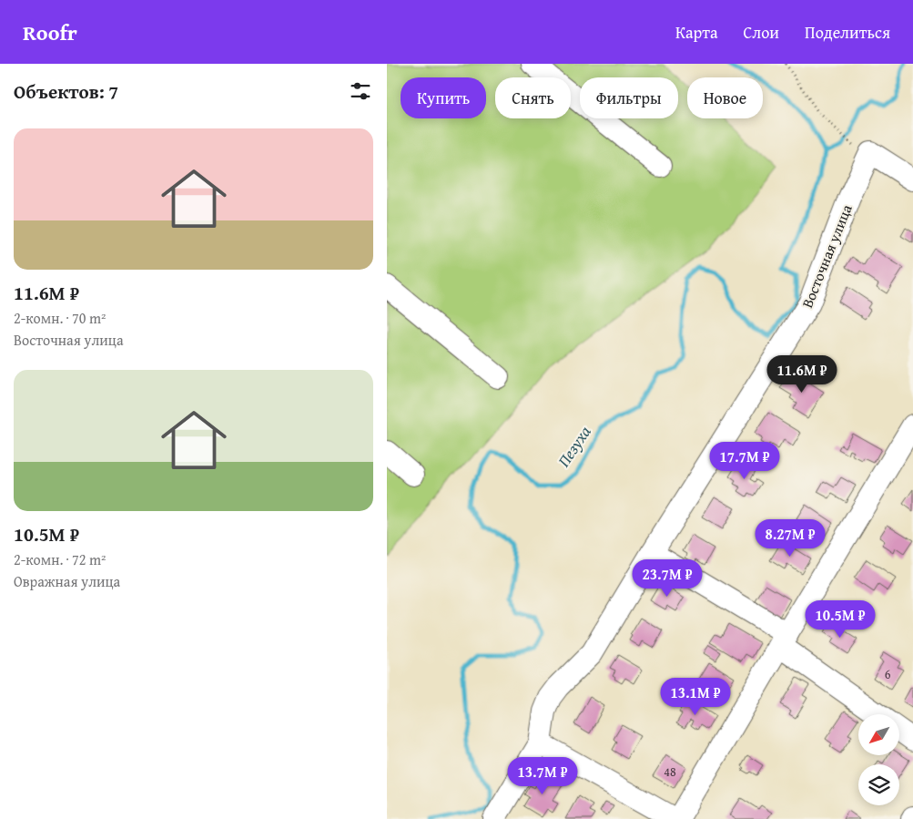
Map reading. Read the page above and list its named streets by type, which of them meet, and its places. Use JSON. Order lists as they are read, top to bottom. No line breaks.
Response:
{"streets":{"street":["Восточная улица"]},"water":["Пезуха"],"house_numbers":["6","48"],"north":"bottom left","page":{"header":"Roofr","nav":["Карта","Слои","Поделиться"],"heading":"Объектов: 7","chip":["Купить","Снять","Фильтры","Новое"],"list":[{"name":"11.6M ₽","note":"2-комн. · 70 m² · Восточная улица"},{"name":"10.5M ₽","note":"2-комн. · 72 m² · Овражная улица"}],"price":["11.6M ₽","17.7M ₽","8.27M ₽","23.7M ₽","10.5M ₽","13.1M ₽","13.7M ₽"]}}
